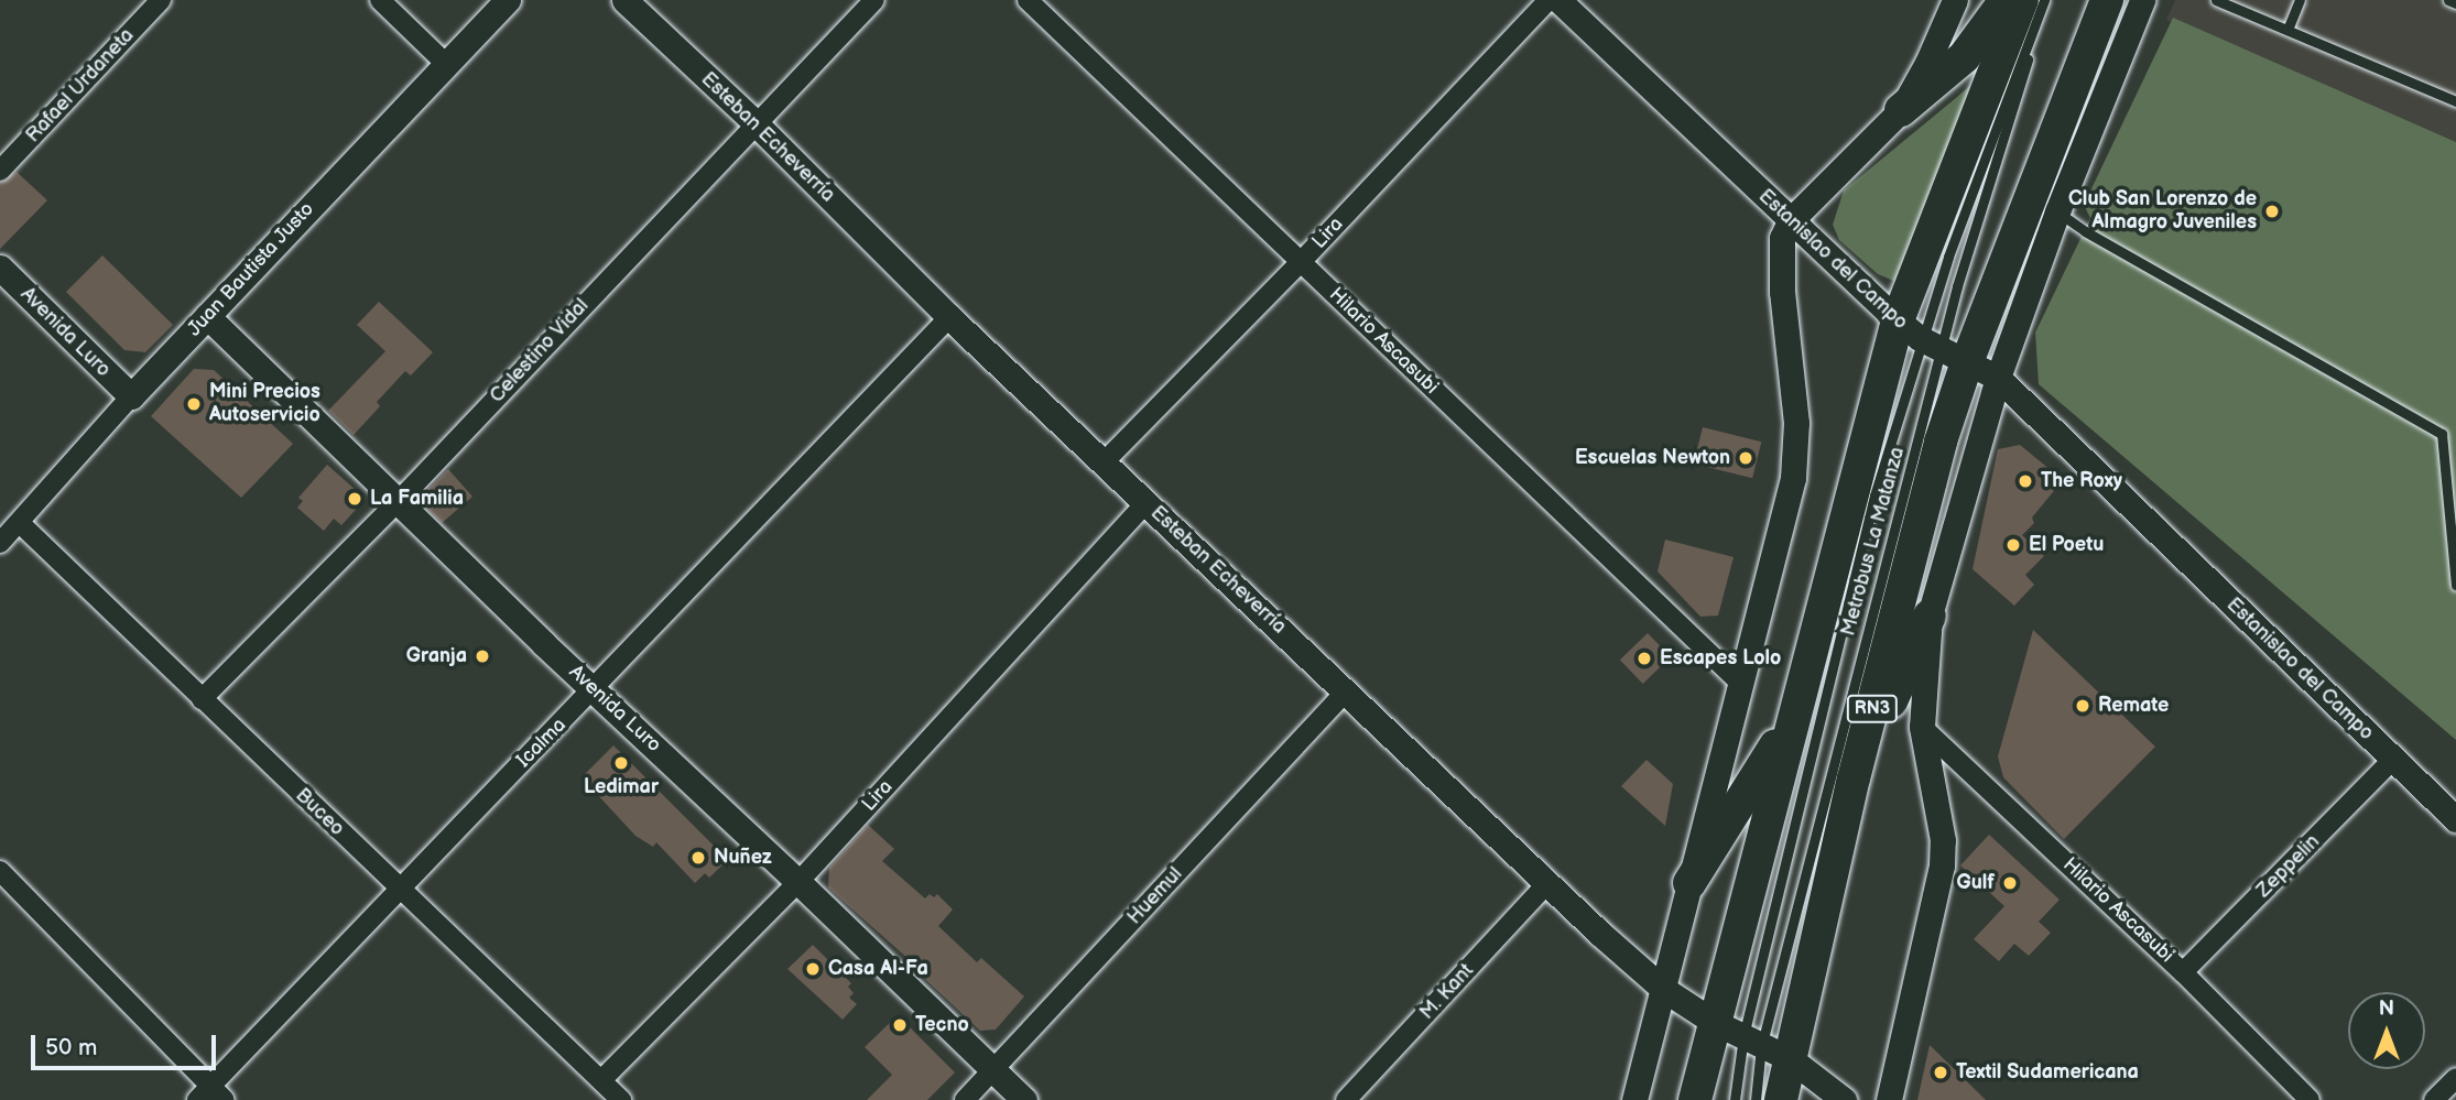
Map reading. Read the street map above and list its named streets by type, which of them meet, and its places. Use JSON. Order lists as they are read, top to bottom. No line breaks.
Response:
{"streets":{"highway":["RN3"],"street":["Rafael Urdaneta","Esteban Echeverría","Lira","Estanislao del Campo","Juan Bautista Justo","Avenida Luro","Hilario Ascasubi","Celestino Vidal","Icalma","Buceo","Zeppelin","Huemul","M. Kant"],"lane":["Metrobus La Matanza"]},"crossings":[["Esteban Echeverría","Lira"],["Esteban Echeverría","Celestino Vidal"],["Esteban Echeverría","Metrobus La Matanza"],["Esteban Echeverría","RN3"],["Esteban Echeverría","Icalma"],["Esteban Echeverría","Huemul"],["Esteban Echeverría","M. Kant"],["Lira","Avenida Luro"],["Lira","Hilario Ascasubi"],["Lira","Buceo"],["Estanislao del Campo","Metrobus La Matanza"],["Estanislao del Campo","RN3"],["Estanislao del Campo","Zeppelin"],["Juan Bautista Justo","Avenida Luro"],["Juan Bautista Justo","Buceo"],["Avenida Luro","Celestino Vidal"],["Avenida Luro","Icalma"],["Avenida Luro","Huemul"],["Hilario Ascasubi","Zeppelin"],["Celestino Vidal","Buceo"],["Metrobus La Matanza","RN3"],["Icalma","Buceo"]],"places":["Club San Lorenzo de Almagro Juveniles","Mini Precios Autoservicio","Escuelas Newton","The Roxy","La Familia","El Poetu","Granja","Escapes Lolo","Remate","Ledimar","Nuñez","Gulf","Casa Al-Fa","Tecno","Textil Sudamericana"],"scale_bar":"50 m","north":"top"}
